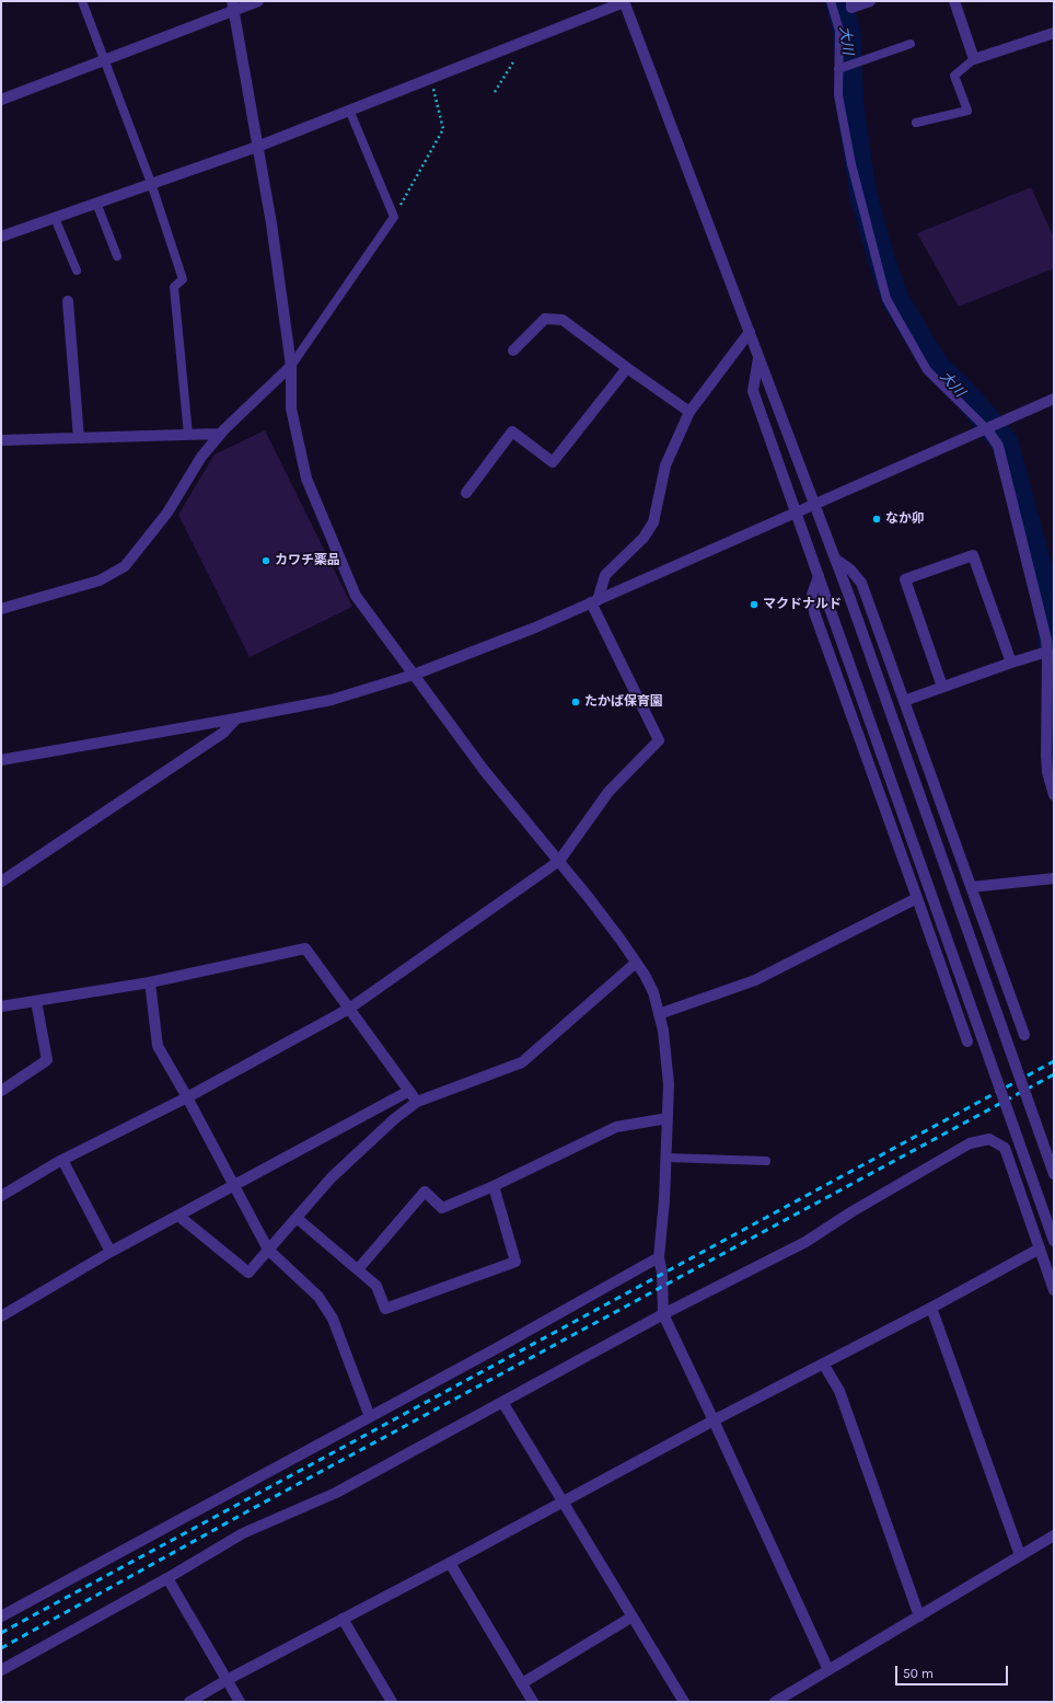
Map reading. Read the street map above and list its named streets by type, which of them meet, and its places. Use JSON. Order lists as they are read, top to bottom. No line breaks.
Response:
{"water":["大川"],"places":["なか卯","カワチ薬品","マクドナルド","たかば保育園"],"scale_bar":"50 m"}
